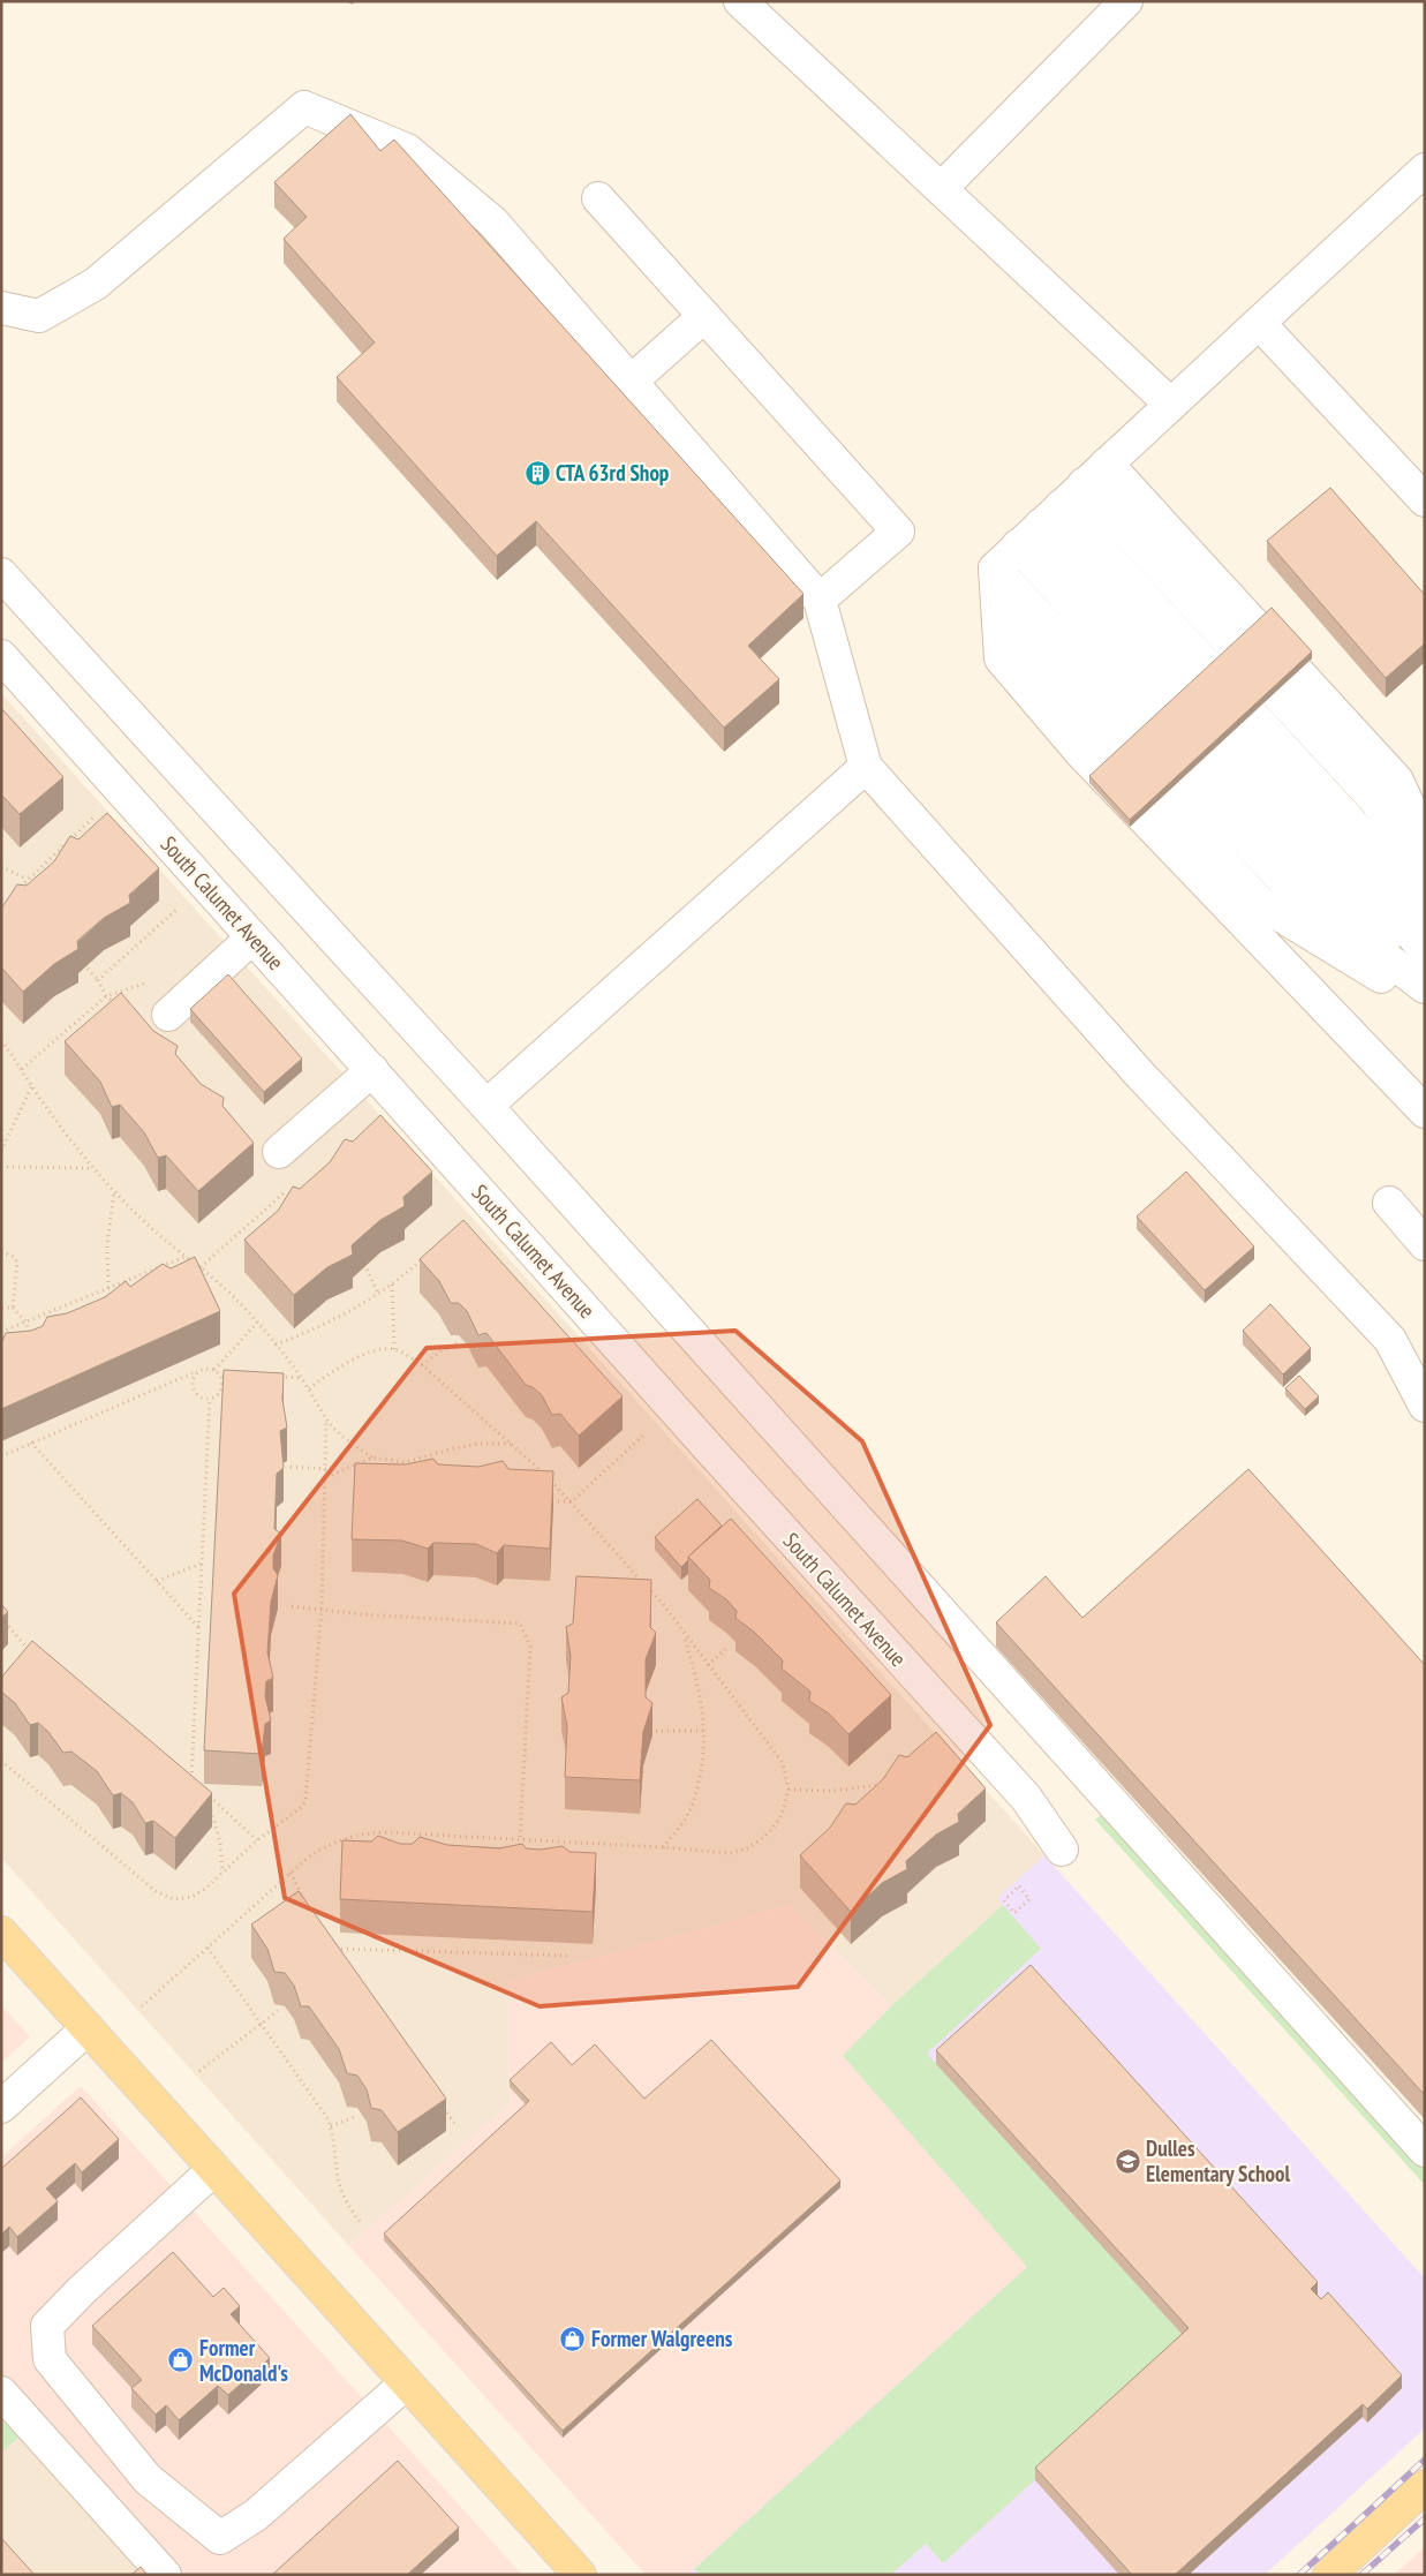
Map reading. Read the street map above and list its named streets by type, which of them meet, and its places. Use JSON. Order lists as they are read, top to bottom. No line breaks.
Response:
{"streets":{"street":["South Calumet Avenue"]},"places":{"building":["CTA 63rd Shop"],"school or university":["Dulles Elementary School"],"shop":["Former Walgreens","Former McDonald's"]}}
